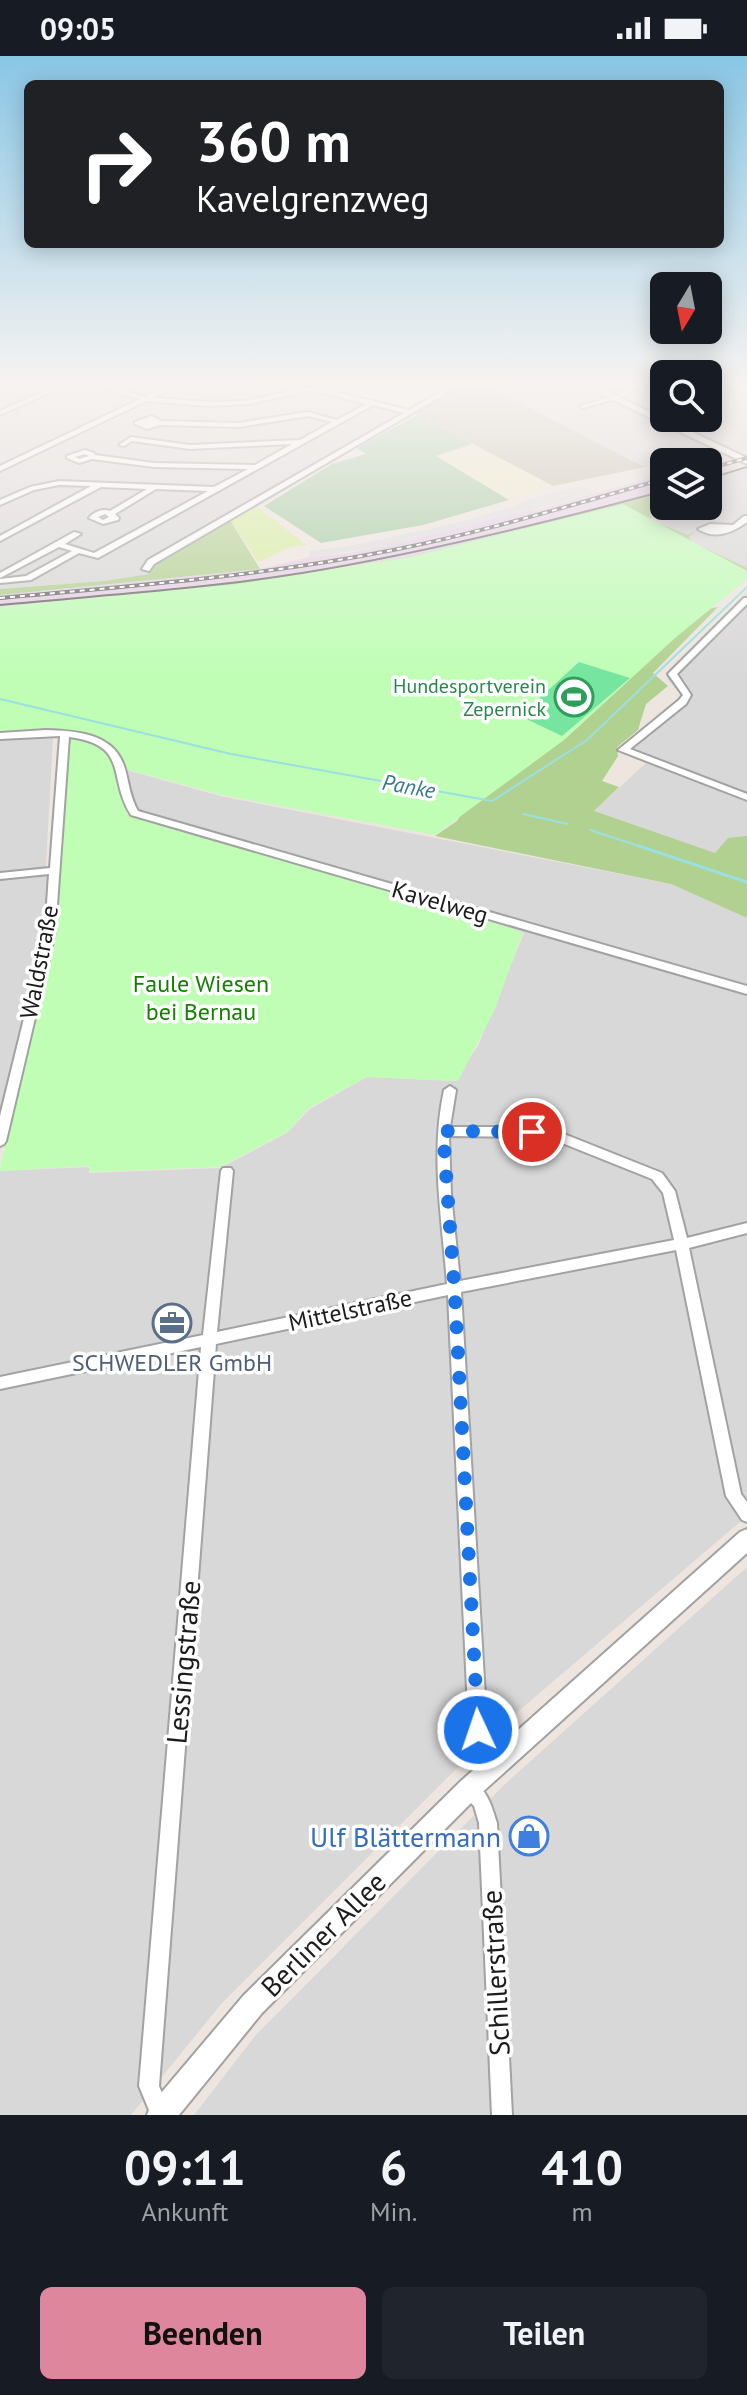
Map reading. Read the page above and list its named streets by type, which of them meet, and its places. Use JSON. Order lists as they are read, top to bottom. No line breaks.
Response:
{"streets":{"street":["Kavelweg","Waldstraße","Mittelstraße","Lessingstraße","Berliner Allee","Schillerstraße"]},"crossings":[["Kavelweg","Waldstraße"],["Mittelstraße","Lessingstraße"],["Lessingstraße","Berliner Allee"],["Berliner Allee","Schillerstraße"]],"water":["Panke"],"parks":["Faule Wiesen bei Bernau"],"places":{"sports":["Hundesportverein Zepernick"],"office":["SCHWEDLER GmbH"],"shop":["Ulf Blättermann"]},"north":"bottom","page":{"status":"09:05","turn":["360 m","Kavelgrenzweg"],"eta":["09:11","Ankunft","6","Min.","410","m"],"buttons":["Beenden","Teilen"]}}
